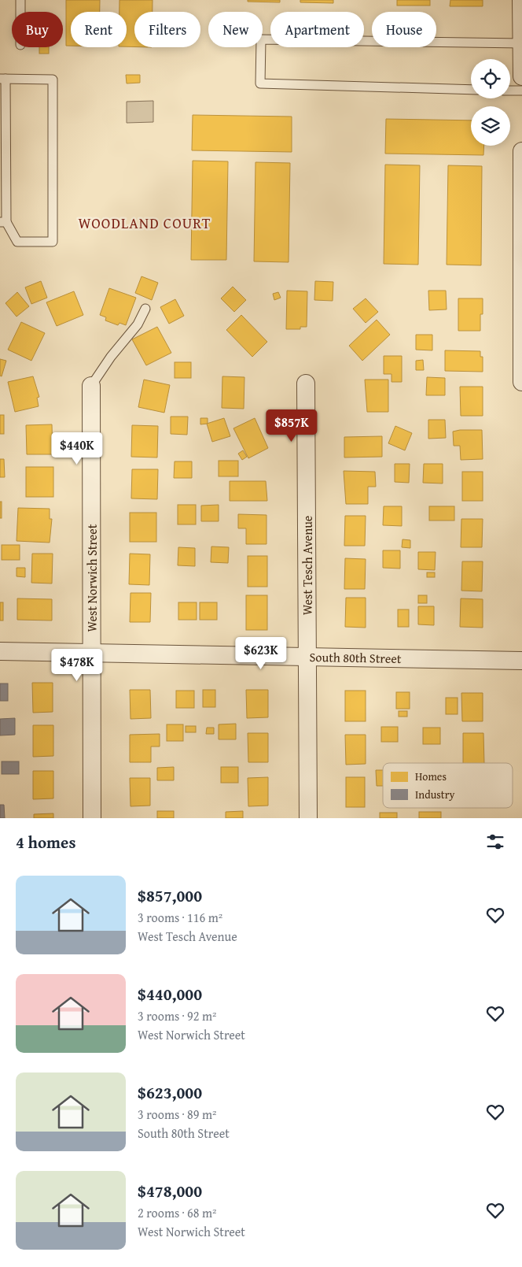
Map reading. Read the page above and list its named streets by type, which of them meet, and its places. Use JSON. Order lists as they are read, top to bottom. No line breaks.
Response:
{"streets":{"street":["West Tesch Avenue","West Norwich Street","South 80th Street"]},"crossings":[["West Tesch Avenue","South 80th Street"],["West Norwich Street","South 80th Street"]],"districts":["WOODLAND COURT"],"legend":["Homes","Industry"],"page":{"chip":["Buy","Rent","Filters","New","Apartment","House"],"price":["$857K","$440K","$623K","$478K"],"heading":"4 homes","list":[{"name":"$857,000","note":"3 rooms · 116 m² · West Tesch Avenue"},{"name":"$440,000","note":"3 rooms · 92 m² · West Norwich Street"},{"name":"$623,000","note":"3 rooms · 89 m² · South 80th Street"},{"name":"$478,000","note":"2 rooms · 68 m² · West Norwich Street"}]}}
